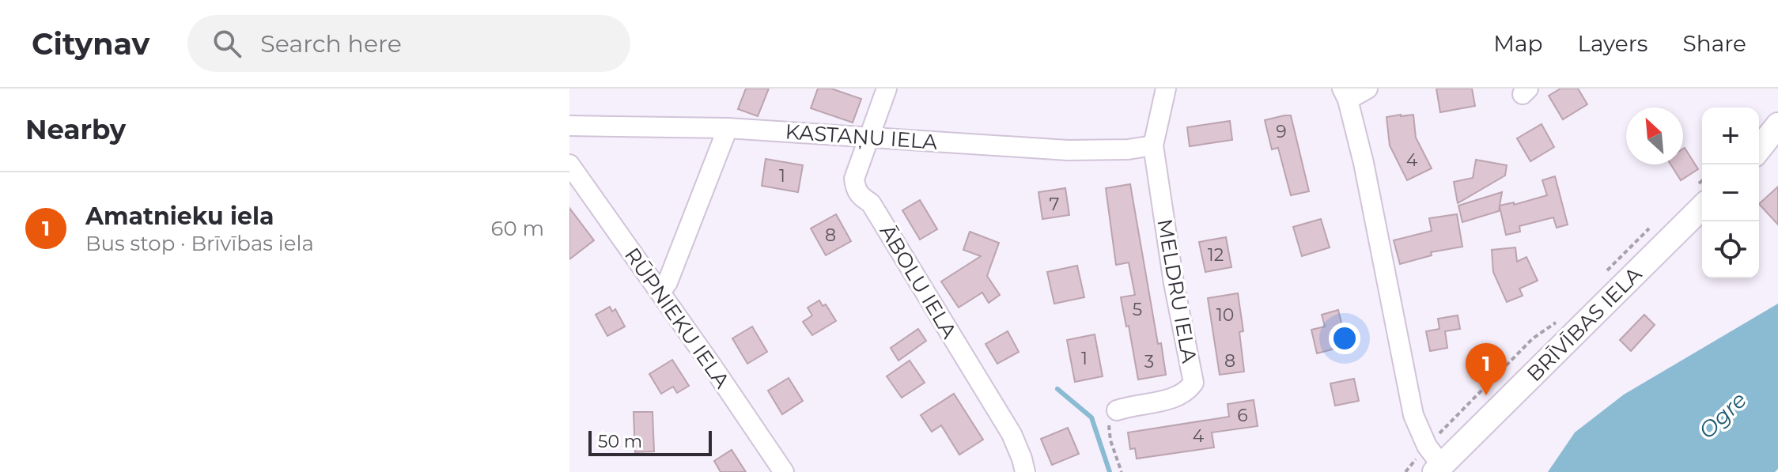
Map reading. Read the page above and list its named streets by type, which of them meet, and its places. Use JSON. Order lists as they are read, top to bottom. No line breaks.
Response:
{"streets":{"main road":["BRĪVĪBAS IELA"],"street":["KASTAŅU IELA","ĀBOLU IELA","MELDRU IELA","RŪPNIEKU IELA"]},"crossings":[["KASTAŅU IELA","ĀBOLU IELA"],["KASTAŅU IELA","MELDRU IELA"]],"water":["Ogre"],"house_numbers":["9","4","1","7","8","12","5","10","1","8","3","6","4"],"scale_bar":"50 m","north":"top left","page":{"header":"Citynav","search":"Search here","nav":["Map","Layers","Share"],"heading":"Nearby","map_buttons":["+","−"],"list":[{"mark":"1","name":"Amatnieku iela","note":"Bus stop · Brīvības iela","value":"60 m"}],"pins":"1","scale":"50 m"}}
